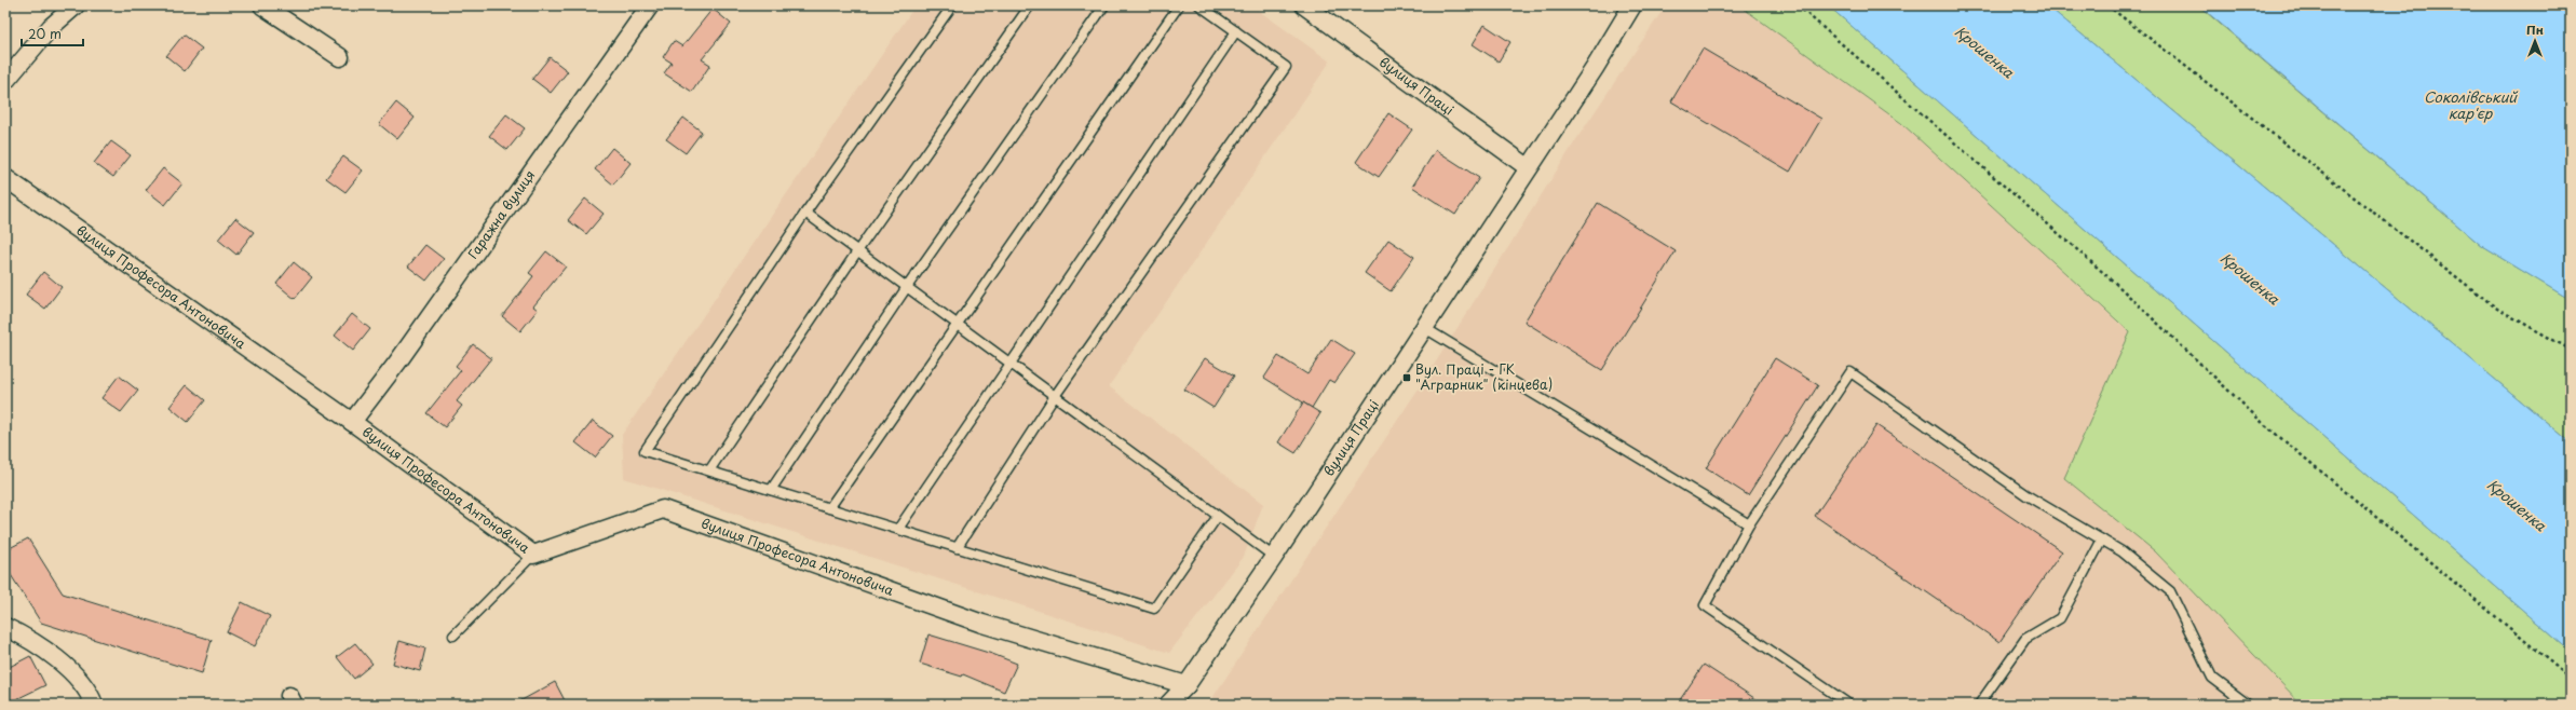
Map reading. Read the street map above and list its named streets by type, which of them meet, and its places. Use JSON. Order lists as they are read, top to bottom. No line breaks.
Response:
{"streets":{"street":["вулиця Праці","Гаражна вулиця","вулиця Професора Антоновича"]},"crossings":[["вулиця Праці","вулиця Професора Антоновича"],["Гаражна вулиця","вулиця Професора Антоновича"]],"water":["Крошенка","Соколівський кар'єр"],"places":{"transit":["Вул. Праці - ГК \"Аграрник\" (кінцева)"]},"scale_bar":"20 m","north":"top"}
